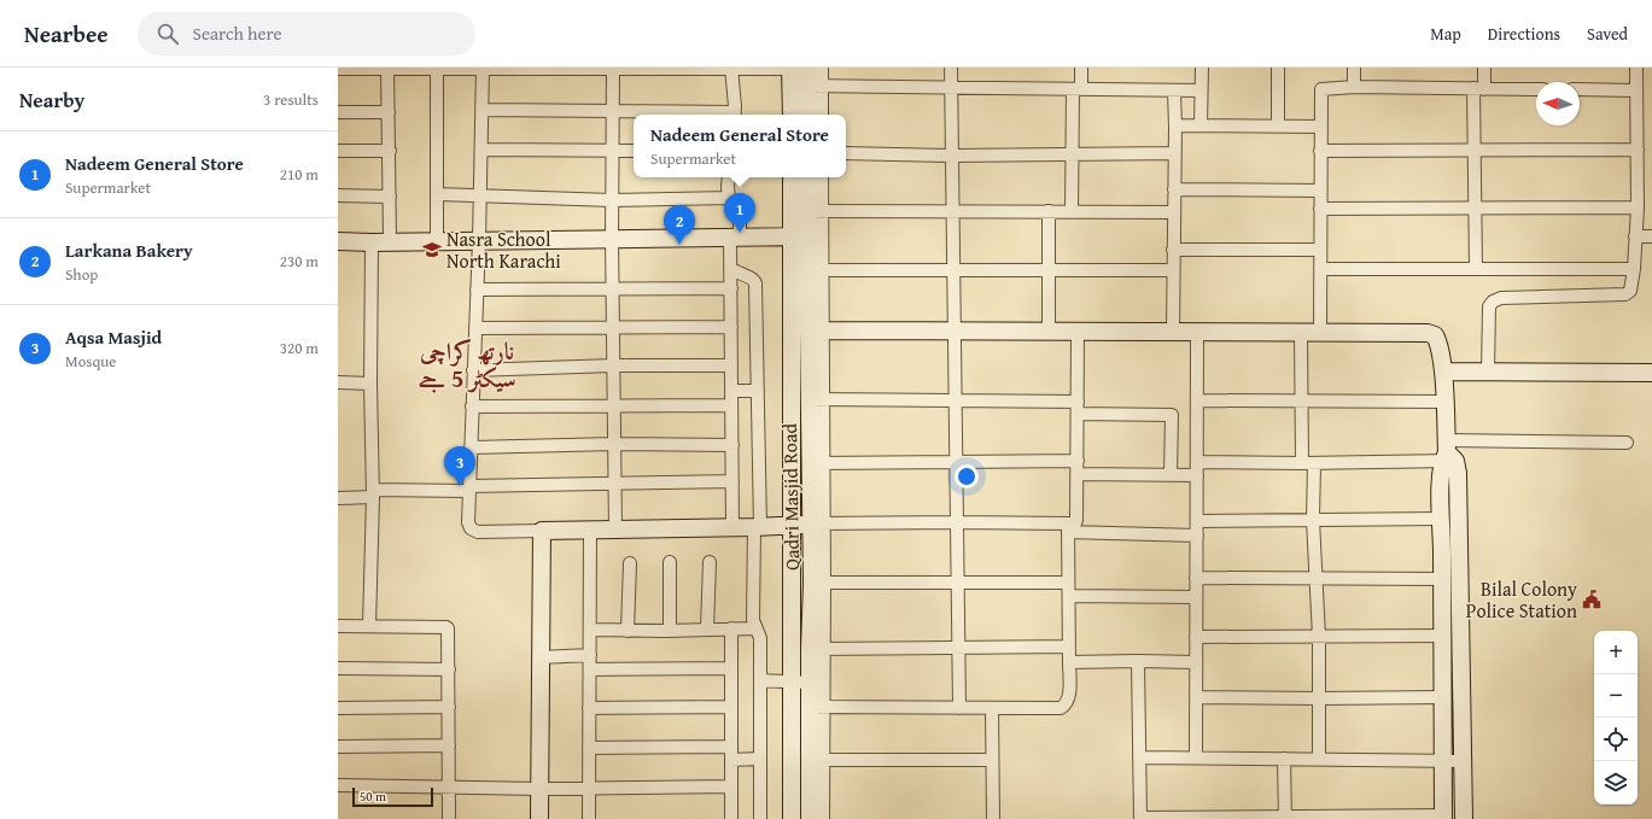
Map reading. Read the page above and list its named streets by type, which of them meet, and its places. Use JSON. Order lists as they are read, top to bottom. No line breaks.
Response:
{"streets":{"street":["Qadri Masjid Road"]},"districts":["نارتھ کراچی سیکٹر 5 جے"],"places":{"school or university":["Nasra School North Karachi"],"public building":["Bilal Colony Police Station"]},"scale_bar":"50 m","north":"left","page":{"header":"Nearbee","search":"Search here","nav":["Map","Directions","Saved"],"heading":["Nearby","3 results"],"popup":["Nadeem General Store","Supermarket"],"list":[{"mark":"1","name":"Nadeem General Store","note":"Supermarket","value":"210 m"},{"mark":"2","name":"Larkana Bakery","note":"Shop","value":"230 m"},{"mark":"3","name":"Aqsa Masjid","note":"Mosque","value":"320 m"}],"pins":["1","2","3"],"map_buttons":["+","−"],"scale":"50 m"}}
